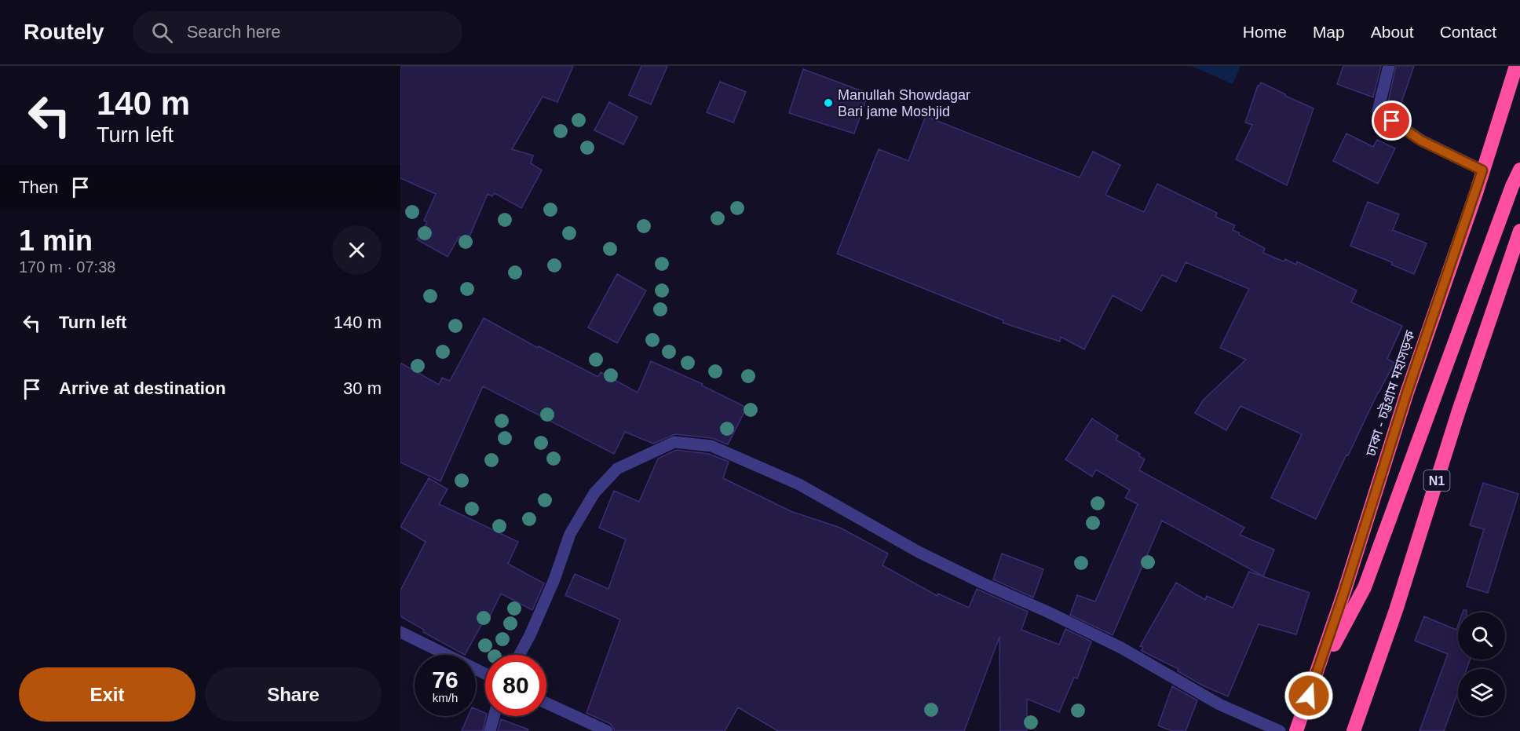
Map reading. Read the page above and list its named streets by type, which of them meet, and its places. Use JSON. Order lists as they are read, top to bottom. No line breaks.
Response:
{"streets":{"highway":["ঢাকা - চট্টগ্রাম মহাসড়ক","N1"]},"places":["Manullah Showdagar Bari jame Moshjid"],"page":{"header":"Routely","search":"Search here","nav":["Home","Map","About","Contact"],"turn":["140 m","Turn left"],"then":"Then","heading":["1 min","170 m · 07:38"],"list":[{"name":"Turn left","value":"140 m"},{"name":"Arrive at destination","value":"30 m"}],"speed":"76 km/h","limit":"80","buttons":["Exit","Share"]}}
